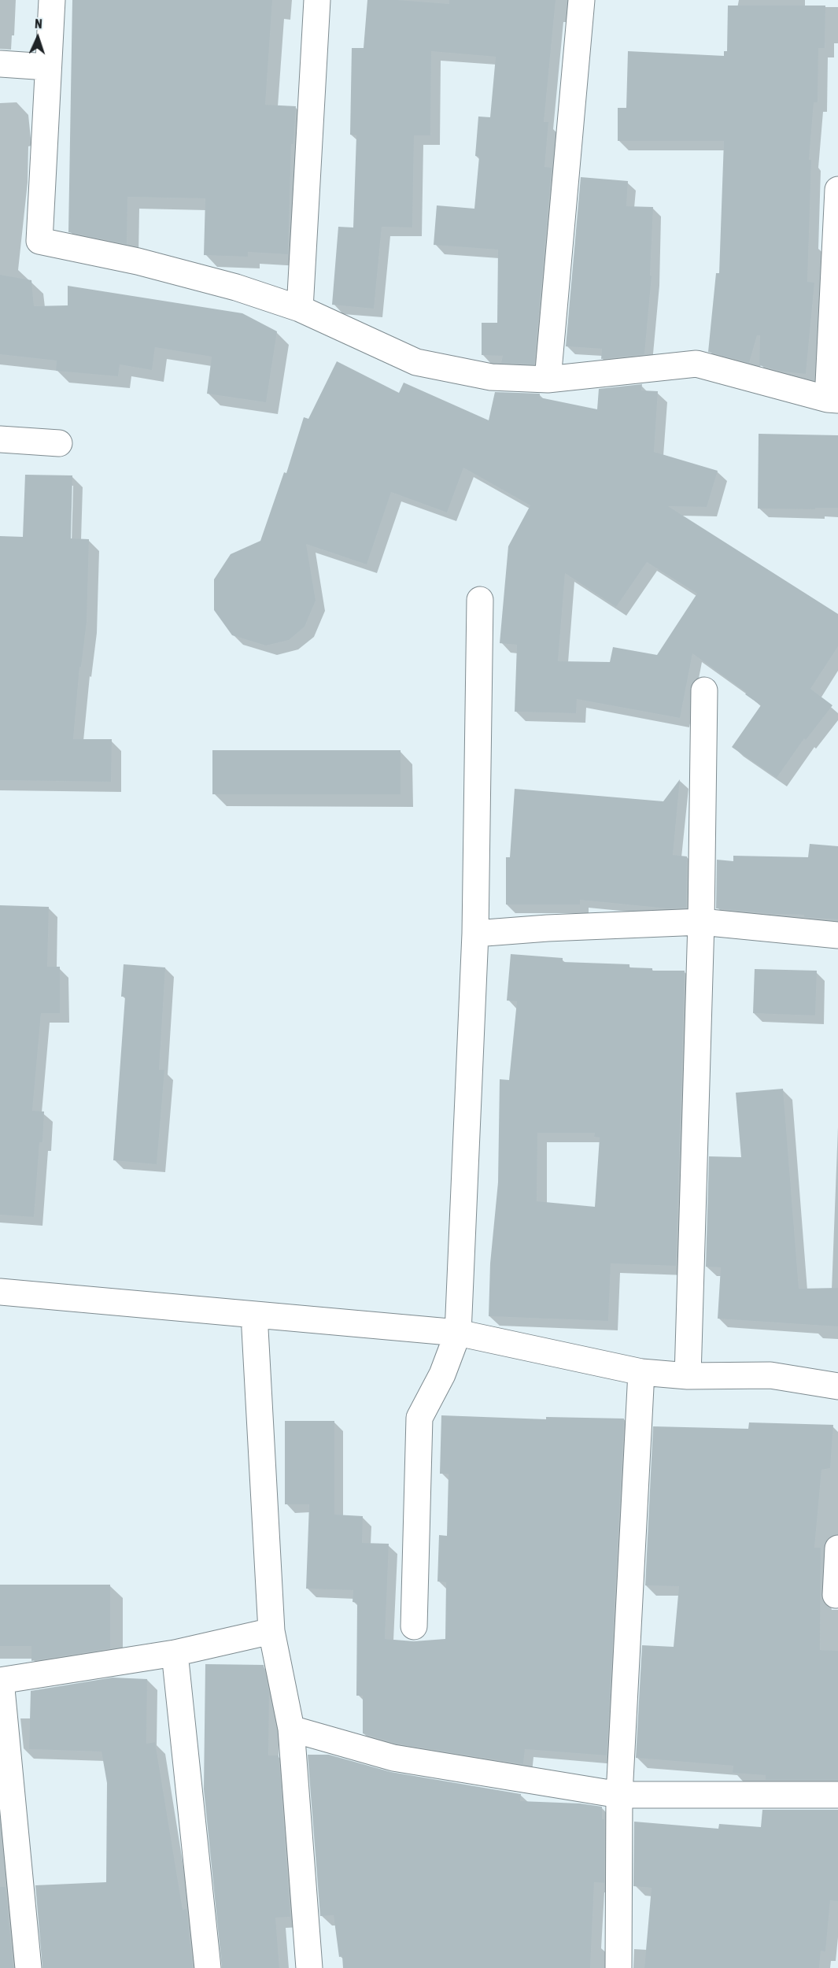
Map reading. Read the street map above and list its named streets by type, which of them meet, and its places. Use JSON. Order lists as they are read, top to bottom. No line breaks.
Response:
{"north":"top"}
